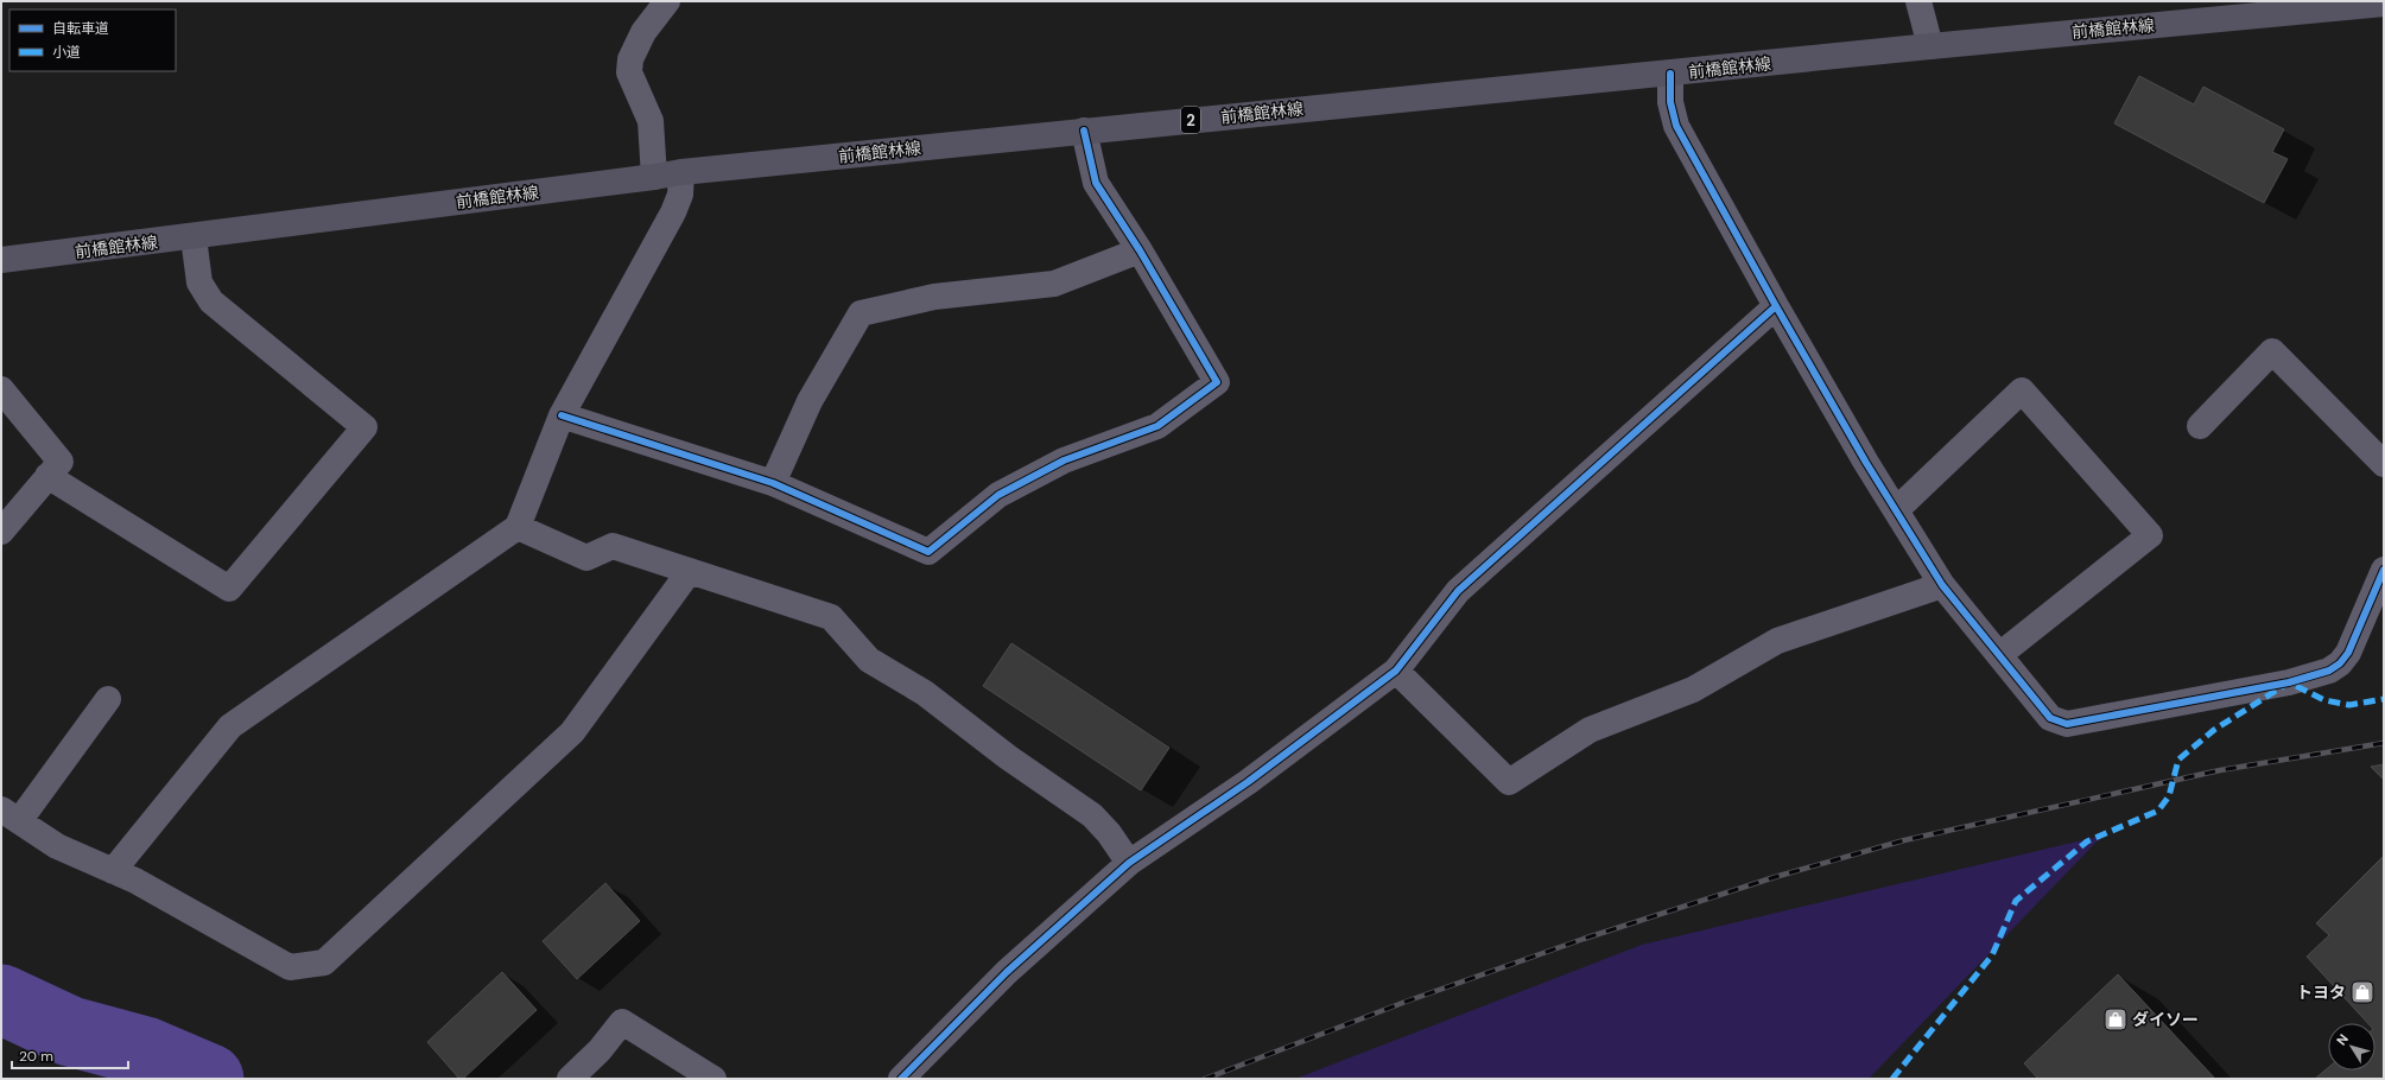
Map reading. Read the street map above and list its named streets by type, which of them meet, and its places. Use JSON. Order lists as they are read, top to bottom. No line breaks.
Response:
{"streets":{"main road":["前橋館林線","2"]},"places":{"shop":["トヨタ","ダイソー"]},"legend":["自転車道","小道"],"scale_bar":"20 m","north":"top left"}
